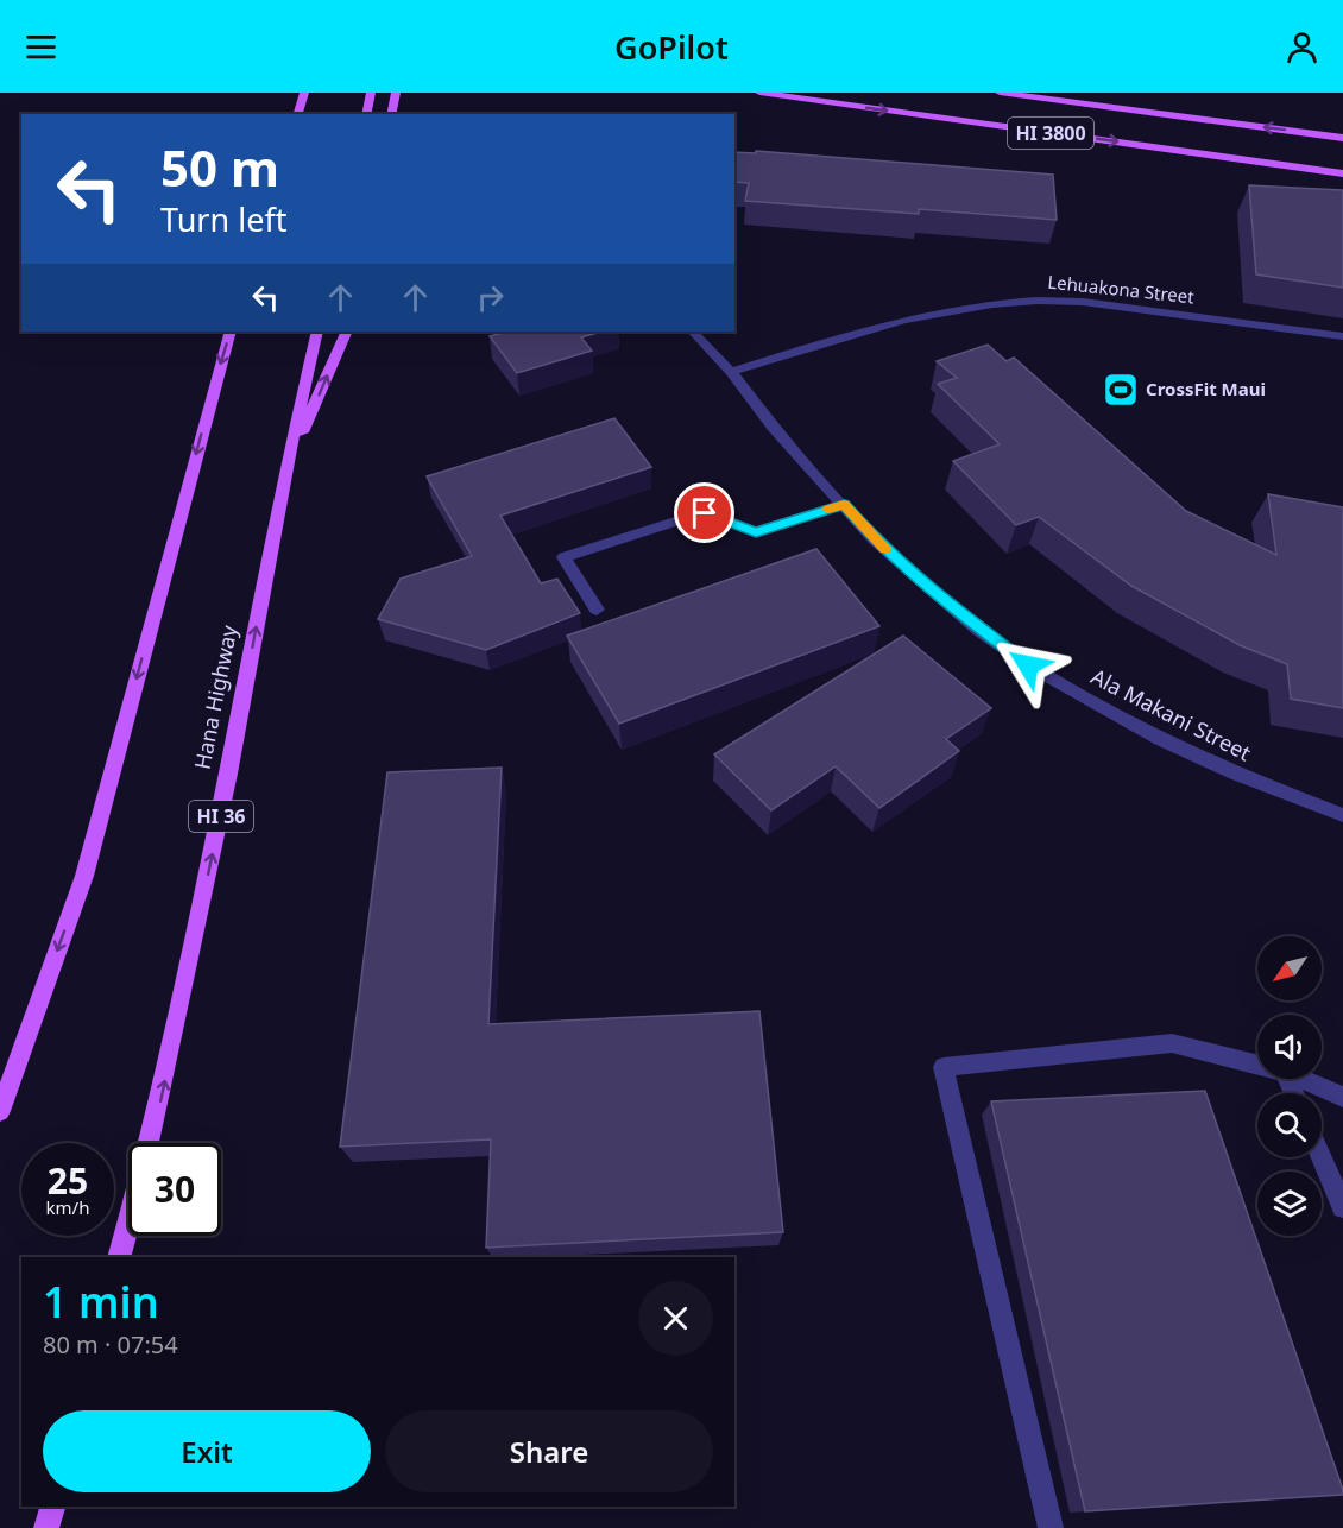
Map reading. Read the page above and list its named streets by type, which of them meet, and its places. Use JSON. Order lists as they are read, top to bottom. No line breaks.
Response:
{"streets":{"main road":["HI 3800","Hana Highway","HI 36"],"street":["Lehuakona Street","Ala Makani Street"]},"crossings":[["Lehuakona Street","Ala Makani Street"]],"places":{"sports":["CrossFit Maui"]},"north":"bottom left","page":{"header":"GoPilot","turn":["50 m","Turn left"],"speed":"25 km/h","limit":"30","heading":["1 min","80 m · 07:54"],"buttons":["Exit","Share"]}}
